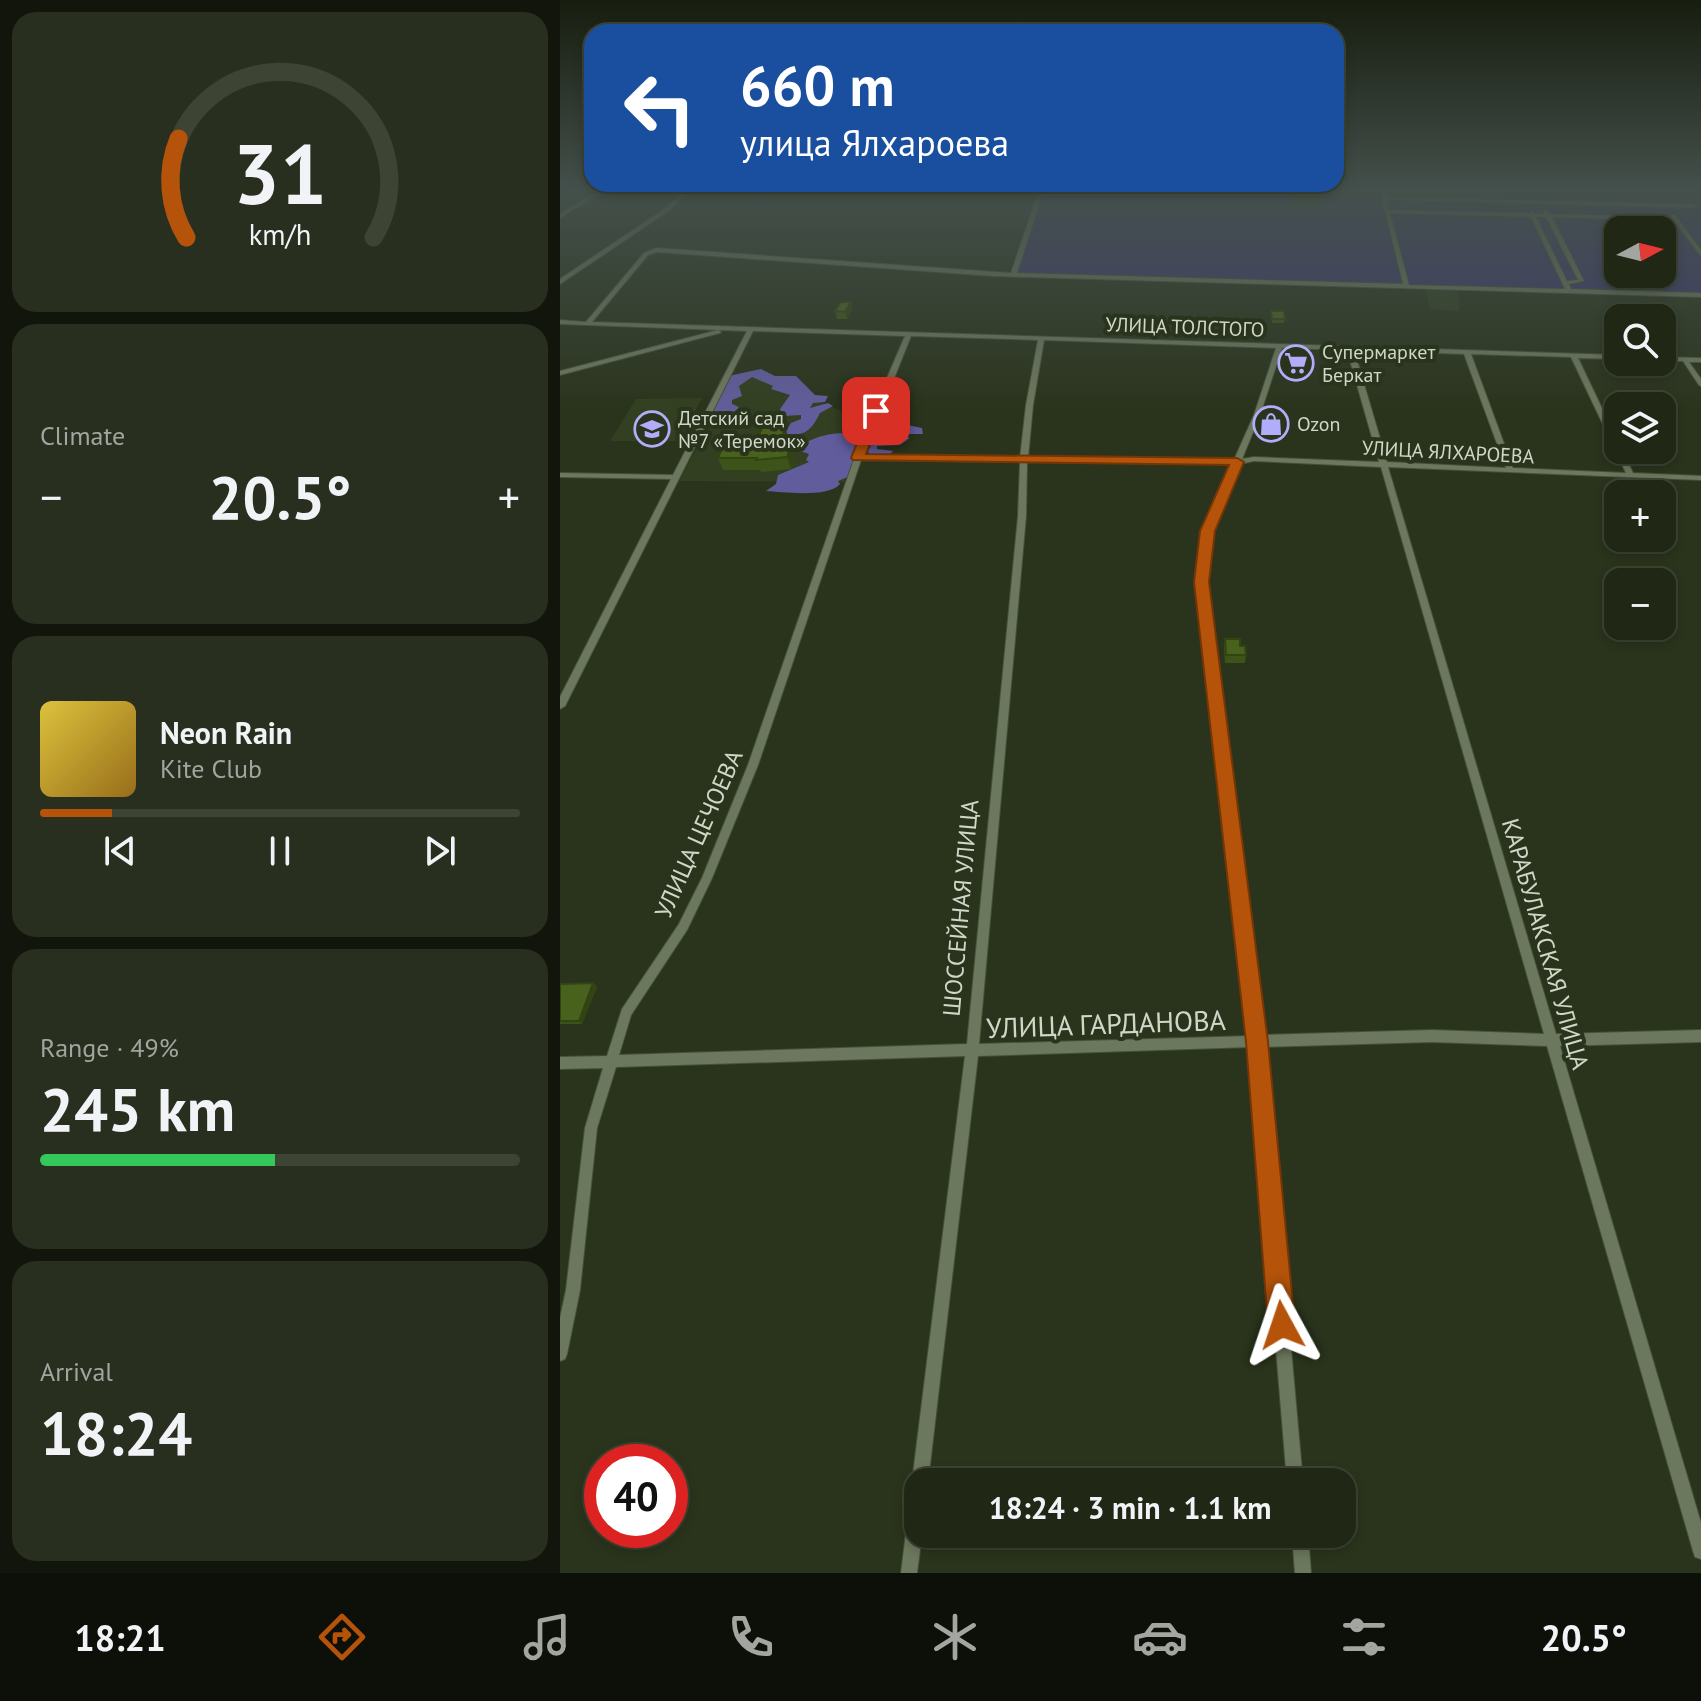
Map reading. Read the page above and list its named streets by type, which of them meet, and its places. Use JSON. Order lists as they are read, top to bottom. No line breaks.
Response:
{"streets":{"street":["УЛИЦА ТОЛСТОГО","УЛИЦА ЯЛХАРОЕВА","УЛИЦА ЦЕЧОЕВА","ШОССЕЙНАЯ УЛИЦА","КАРАБУЛАКСКАЯ УЛИЦА","УЛИЦА ГАРДАНОВА"]},"crossings":[["УЛИЦА ТОЛСТОГО","УЛИЦА ЦЕЧОЕВА"],["УЛИЦА ТОЛСТОГО","ШОССЕЙНАЯ УЛИЦА"],["УЛИЦА ТОЛСТОГО","КАРАБУЛАКСКАЯ УЛИЦА"],["УЛИЦА ЯЛХАРОЕВА","УЛИЦА ЦЕЧОЕВА"],["УЛИЦА ЯЛХАРОЕВА","ШОССЕЙНАЯ УЛИЦА"],["УЛИЦА ЯЛХАРОЕВА","КАРАБУЛАКСКАЯ УЛИЦА"],["УЛИЦА ЦЕЧОЕВА","УЛИЦА ГАРДАНОВА"],["ШОССЕЙНАЯ УЛИЦА","УЛИЦА ГАРДАНОВА"],["КАРАБУЛАКСКАЯ УЛИЦА","УЛИЦА ГАРДАНОВА"]],"places":{"supermarket":["Супермаркет Беркат"],"shop":["Ozon"],"school or university":["Детский сад №7 «Теремок»"]},"north":"right","page":{"turn":["660 m","улица Ялхароева"],"map_buttons":["+","−"],"tile":["Climate",["Range · 49%","245 km"],["Arrival","18:24"]],"heat":["−","20.5°","+"],"song":["Neon Rain","Kite Club"],"limit":"40","trip":"18:24 · 3 min · 1.1 km","tabs":["18:21","20.5°"],"gauge":["31","km/h"]}}
